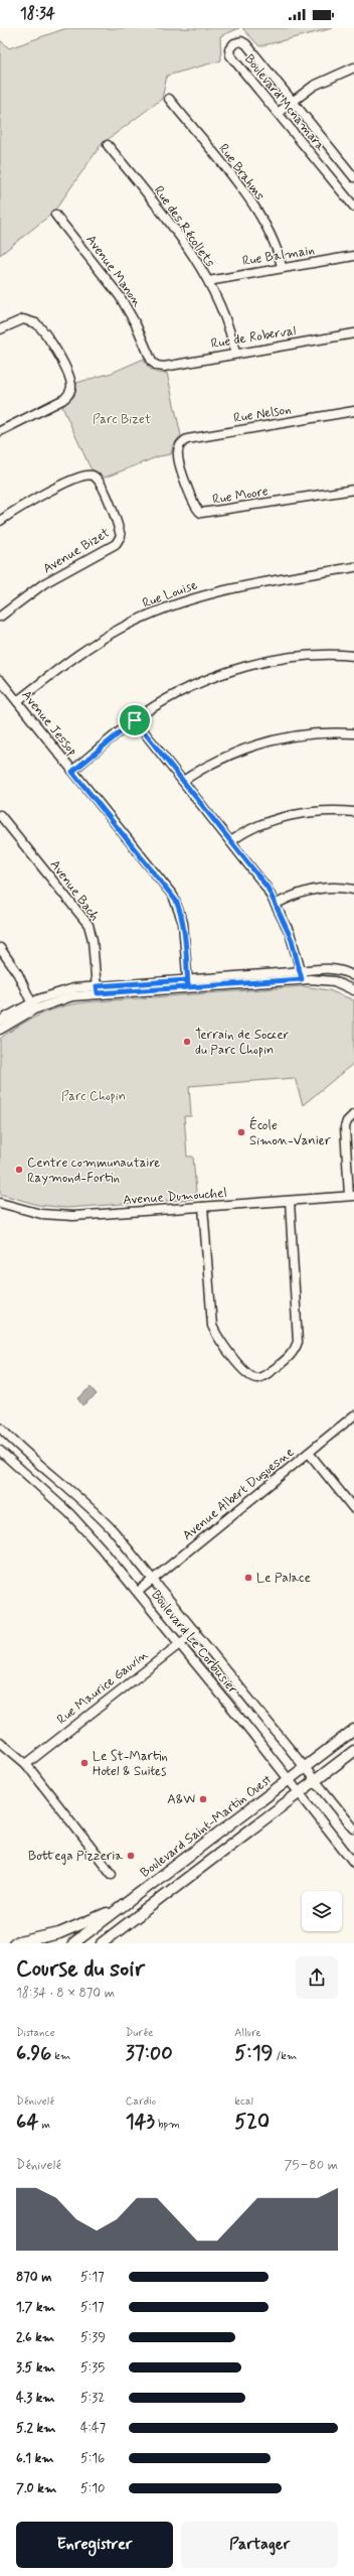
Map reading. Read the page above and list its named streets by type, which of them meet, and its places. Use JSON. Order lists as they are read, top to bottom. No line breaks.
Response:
{"streets":{"main road":["Boulevard Saint-Martin Ouest"],"street":["Boulevard Mcnamara","Rue Brahms","Rue des Récollets","Rue Balmain","Avenue Manon","Rue de Roberval","Rue Nelson","Rue Moore","Avenue Bizet","Rue Louise","Avenue Jessop","Avenue Bach","Avenue Dumouchel","Avenue Albert Duquesne","Boulevard Le Corbusier","Rue Maurice Gauvin"]},"crossings":[["Rue Brahms","Rue Balmain"],["Rue des Récollets","Rue Balmain"],["Rue des Récollets","Rue de Roberval"],["Avenue Manon","Rue de Roberval"],["Rue Nelson","Rue Moore"],["Rue Louise","Avenue Jessop"],["Avenue Albert Duquesne","Boulevard Le Corbusier"],["Boulevard Le Corbusier","Rue Maurice Gauvin"],["Boulevard Le Corbusier","Boulevard Saint-Martin Ouest"]],"parks":["Parc Bizet","Parc Chopin"],"places":["Terrain de Soccer du Parc Chopin","École Simon-Vanier","Centre communautaire Raymond-Fortin","Le Palace","Le St-Martin Hotel & Suites","A&W","Bottega Pizzeria"],"page":{"status":"18:34","heading":["Course du soir","18:34 · 8 × 870 m"],"stats":[["Distance","6.96 km"],["Durée","37:00"],["Allure","5:19 /km"],["Dénivelé","64 m"],["Cardio","143 bpm"],["kcal","520"]],"chart":["Dénivelé","75–80 m"],"list":[{"name":"870 m","note":"5:17"},{"name":"1.7 km","note":"5:17"},{"name":"2.6 km","note":"5:39"},{"name":"3.5 km","note":"5:35"},{"name":"4.3 km","note":"5:32"},{"name":"5.2 km","note":"4:47"},{"name":"6.1 km","note":"5:16"},{"name":"7.0 km","note":"5:10"}],"buttons":["Enregistrer","Partager"]}}
